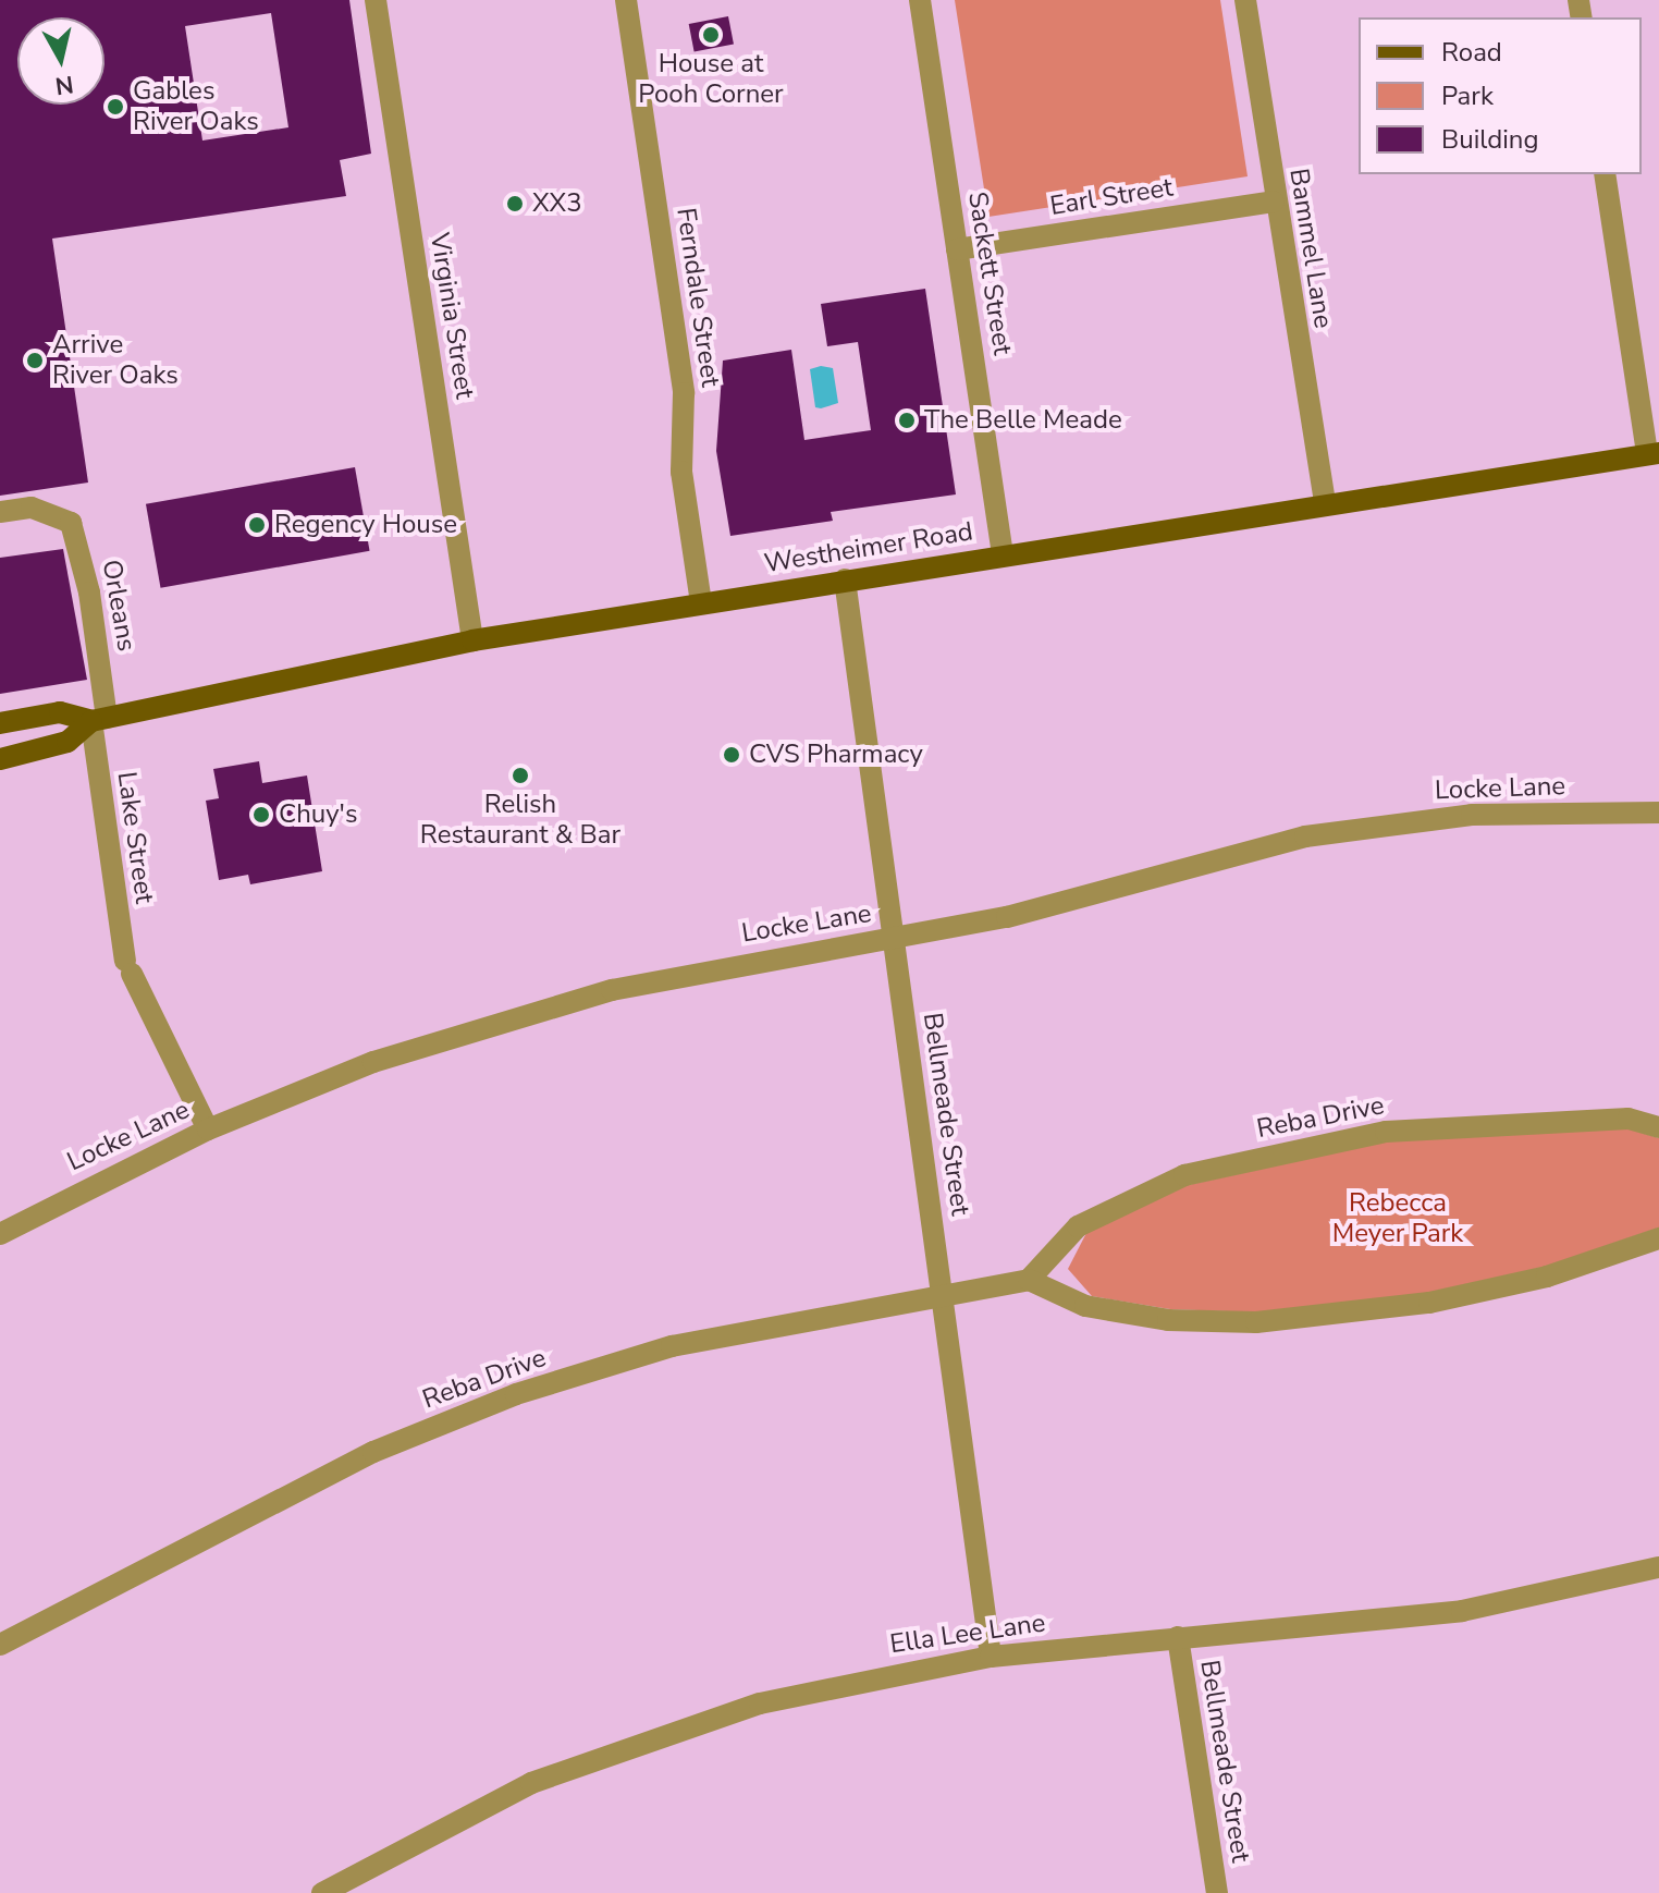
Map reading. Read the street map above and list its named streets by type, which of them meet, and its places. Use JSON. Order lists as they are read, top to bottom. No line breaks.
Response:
{"streets":{"main road":["Westheimer Road"],"street":["Earl Street","Bammel Lane","Sackett Street","Ferndale Street","Virginia Street","Orleans","Locke Lane","Lake Street","Bellmeade Street","Reba Drive","Ella Lee Lane"]},"crossings":[["Earl Street","Bammel Lane"],["Earl Street","Sackett Street"],["Bammel Lane","Westheimer Road"],["Sackett Street","Westheimer Road"],["Ferndale Street","Westheimer Road"],["Virginia Street","Westheimer Road"],["Westheimer Road","Orleans"],["Westheimer Road","Lake Street"],["Westheimer Road","Bellmeade Street"],["Orleans","Lake Street"],["Locke Lane","Lake Street"],["Locke Lane","Bellmeade Street"],["Bellmeade Street","Reba Drive"],["Bellmeade Street","Ella Lee Lane"]],"parks":["Rebecca Meyer Park"],"places":["House at Pooh Corner","Gables River Oaks","XX3","Arrive River Oaks","The Belle Meade","Regency House","CVS Pharmacy","Relish Restaurant & Bar","Chuy's"],"legend":["Road","Park","Building"],"north":"bottom"}
